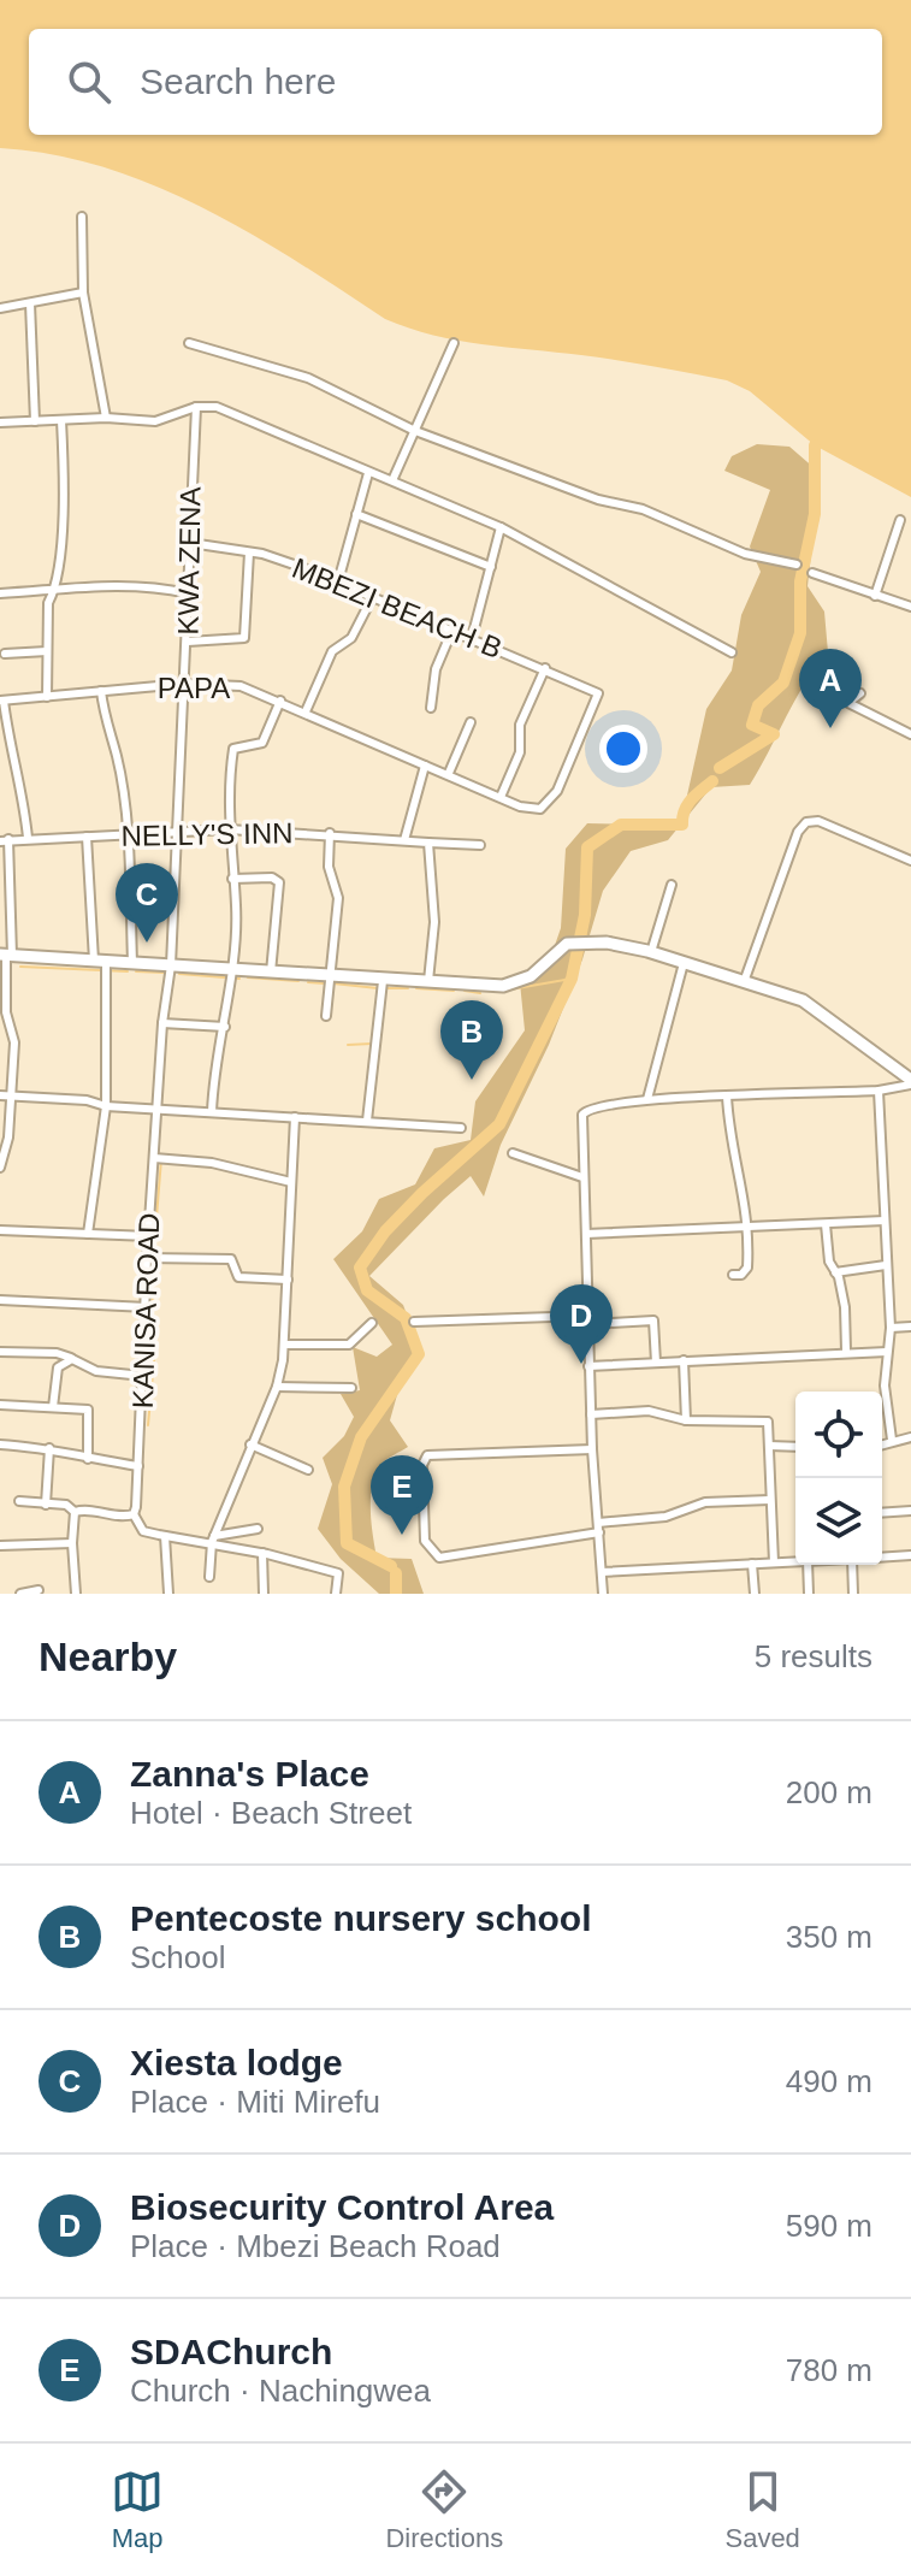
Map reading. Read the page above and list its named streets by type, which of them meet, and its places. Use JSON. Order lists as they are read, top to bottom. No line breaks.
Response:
{"streets":{"street":["KWA ZENA","MBEZI BEACH B","PAPA","NELLY'S INN","KANISA ROAD"]},"crossings":[["KWA ZENA","MBEZI BEACH B"],["KWA ZENA","PAPA"],["KWA ZENA","NELLY'S INN"],["KWA ZENA","KANISA ROAD"],["MBEZI BEACH B","PAPA"]],"page":{"search":"Search here","pins":["A","C","B","D","E"],"heading":["Nearby","5 results"],"list":[{"mark":"A","name":"Zanna's Place","note":"Hotel · Beach Street","value":"200 m"},{"mark":"B","name":"Pentecoste nursery school","note":"School","value":"350 m"},{"mark":"C","name":"Xiesta lodge","note":"Place · Miti Mirefu","value":"490 m"},{"mark":"D","name":"Biosecurity Control Area","note":"Place · Mbezi Beach Road","value":"590 m"},{"mark":"E","name":"SDAChurch","note":"Church · Nachingwea","value":"780 m"}],"nav":["Map","Directions","Saved"]}}
